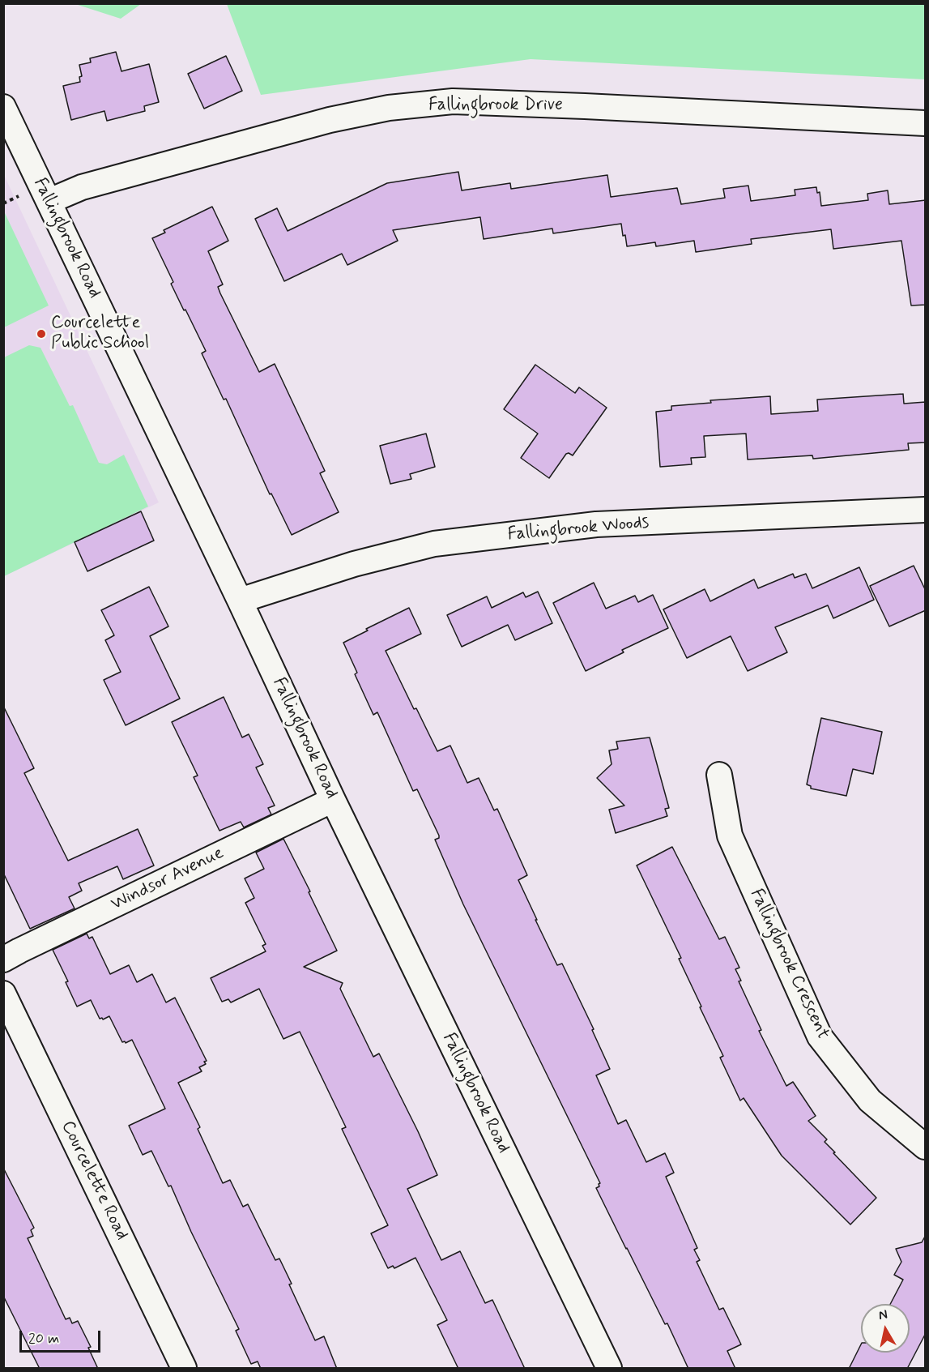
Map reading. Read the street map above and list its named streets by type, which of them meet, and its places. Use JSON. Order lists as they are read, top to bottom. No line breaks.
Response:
{"streets":{"street":["Fallingbrook Drive","Fallingbrook Road","Fallingbrook Woods","Windsor Avenue","Fallingbrook Crescent","Courcelette Road"]},"crossings":[["Fallingbrook Drive","Fallingbrook Road"],["Fallingbrook Road","Fallingbrook Woods"],["Fallingbrook Road","Windsor Avenue"]],"places":["Courcelette Public School"],"scale_bar":"20 m","north":"top"}
